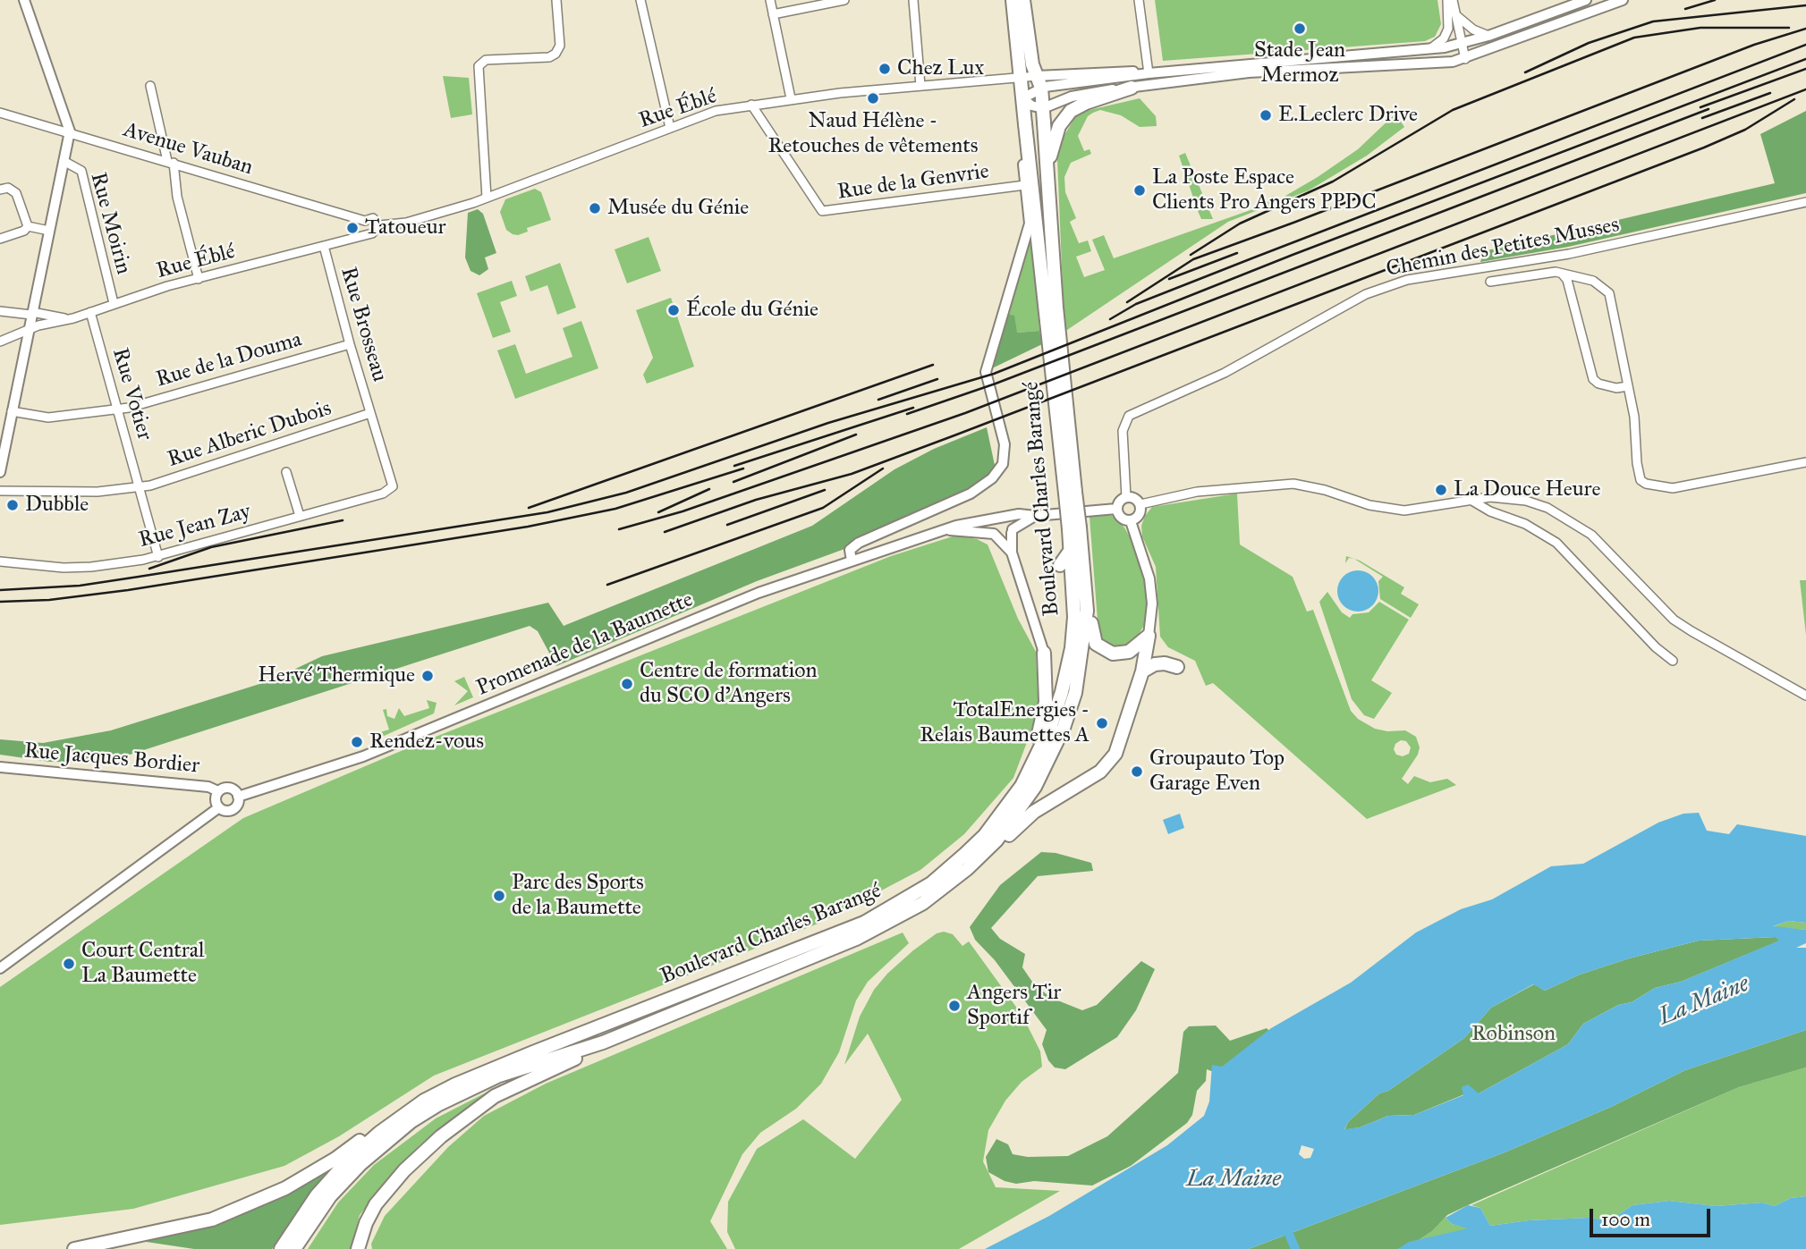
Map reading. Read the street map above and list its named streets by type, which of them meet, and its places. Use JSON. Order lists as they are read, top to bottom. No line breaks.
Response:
{"streets":{"main road":["Boulevard Charles Barangé"],"street":["Rue Éblé","Avenue Vauban","Rue de la Genvrie","Rue Moirin","Chemin des Petites Musses","Rue Brosseau","Rue de la Douma","Rue Votier","Rue Alberic Dubois","Rue Jean Zay","Promenade de la Baumette","Rue Jacques Bordier"]},"crossings":[["Rue Éblé","Avenue Vauban"],["Rue Éblé","Rue de la Genvrie"],["Rue Éblé","Rue Moirin"],["Rue Éblé","Rue Brosseau"],["Rue Éblé","Rue Votier"],["Rue Éblé","Boulevard Charles Barangé"],["Rue de la Genvrie","Boulevard Charles Barangé"],["Chemin des Petites Musses","Promenade de la Baumette"],["Rue Brosseau","Rue de la Douma"],["Rue Brosseau","Rue Alberic Dubois"],["Rue Brosseau","Rue Jean Zay"],["Rue de la Douma","Rue Votier"],["Rue Votier","Rue Alberic Dubois"],["Rue Votier","Rue Jean Zay"],["Boulevard Charles Barangé","Promenade de la Baumette"],["Promenade de la Baumette","Rue Jacques Bordier"]],"water":["La Maine"],"parks":["Robinson"],"places":["Stade Jean Mermoz","Chez Lux","Naud Hélène - Retouches de vêtements","E.Leclerc Drive","La Poste Espace Clients Pro Angers PPDC","Musée du Génie","Tatoueur","École du Génie","La Douce Heure","Dubble","Hervé Thermique","Centre de formation du SCO d’Angers","TotalEnergies - Relais Baumettes A","Rendez-vous","Groupauto Top Garage Even","Parc des Sports de la Baumette","Court Central La Baumette","Angers Tir Sportif"],"scale_bar":"100 m"}
